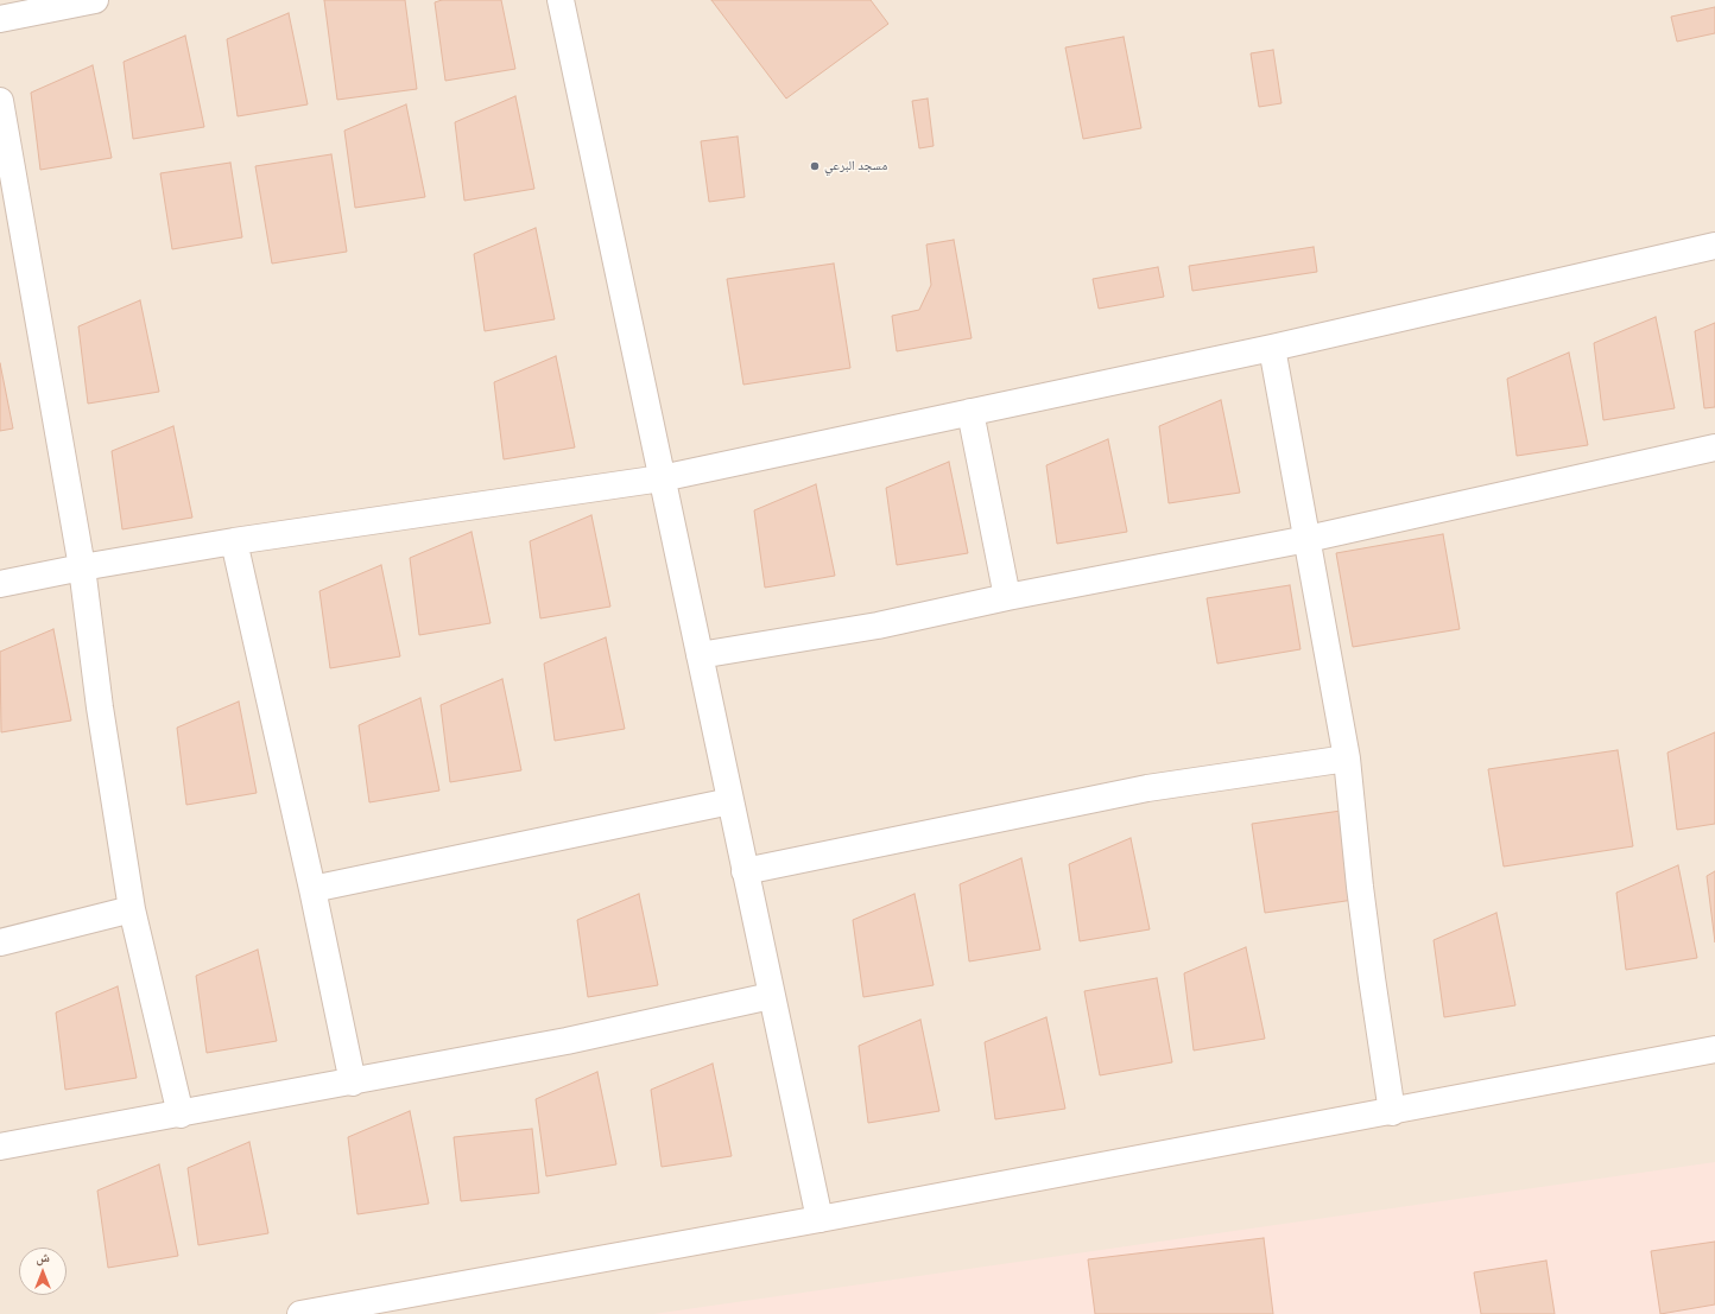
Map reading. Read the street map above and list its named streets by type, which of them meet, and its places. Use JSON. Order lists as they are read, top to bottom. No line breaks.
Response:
{"places":["مسجد البرعي"],"north":"top"}
